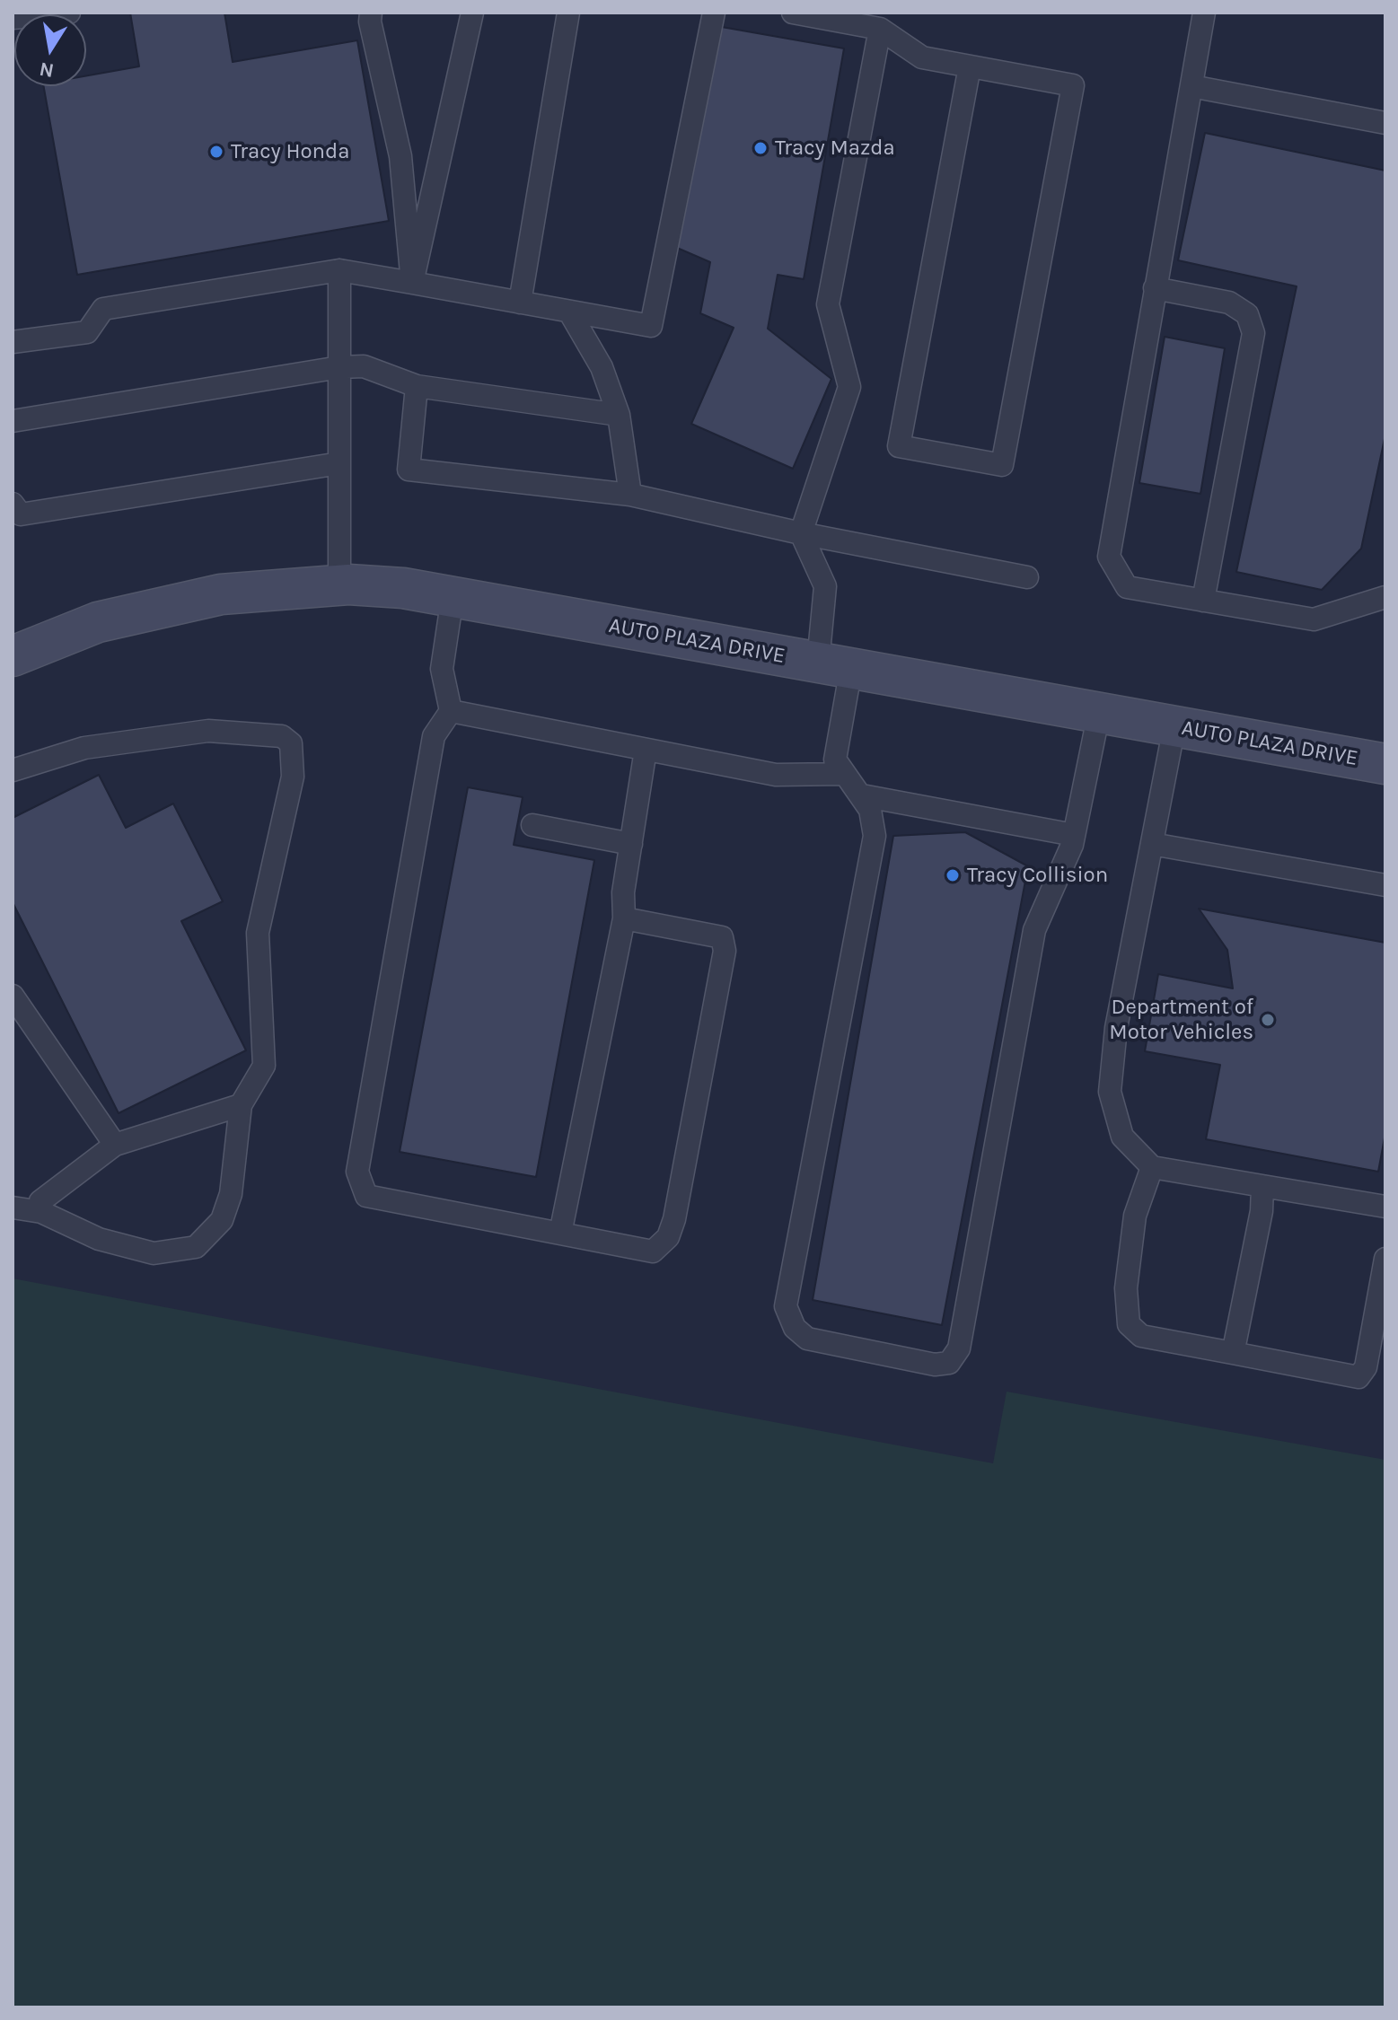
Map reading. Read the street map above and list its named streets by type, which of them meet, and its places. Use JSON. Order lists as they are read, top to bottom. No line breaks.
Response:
{"streets":{"street":["AUTO PLAZA DRIVE"]},"places":["Tracy Mazda","Tracy Honda","Tracy Collision","Department of Motor Vehicles"],"north":"bottom"}
